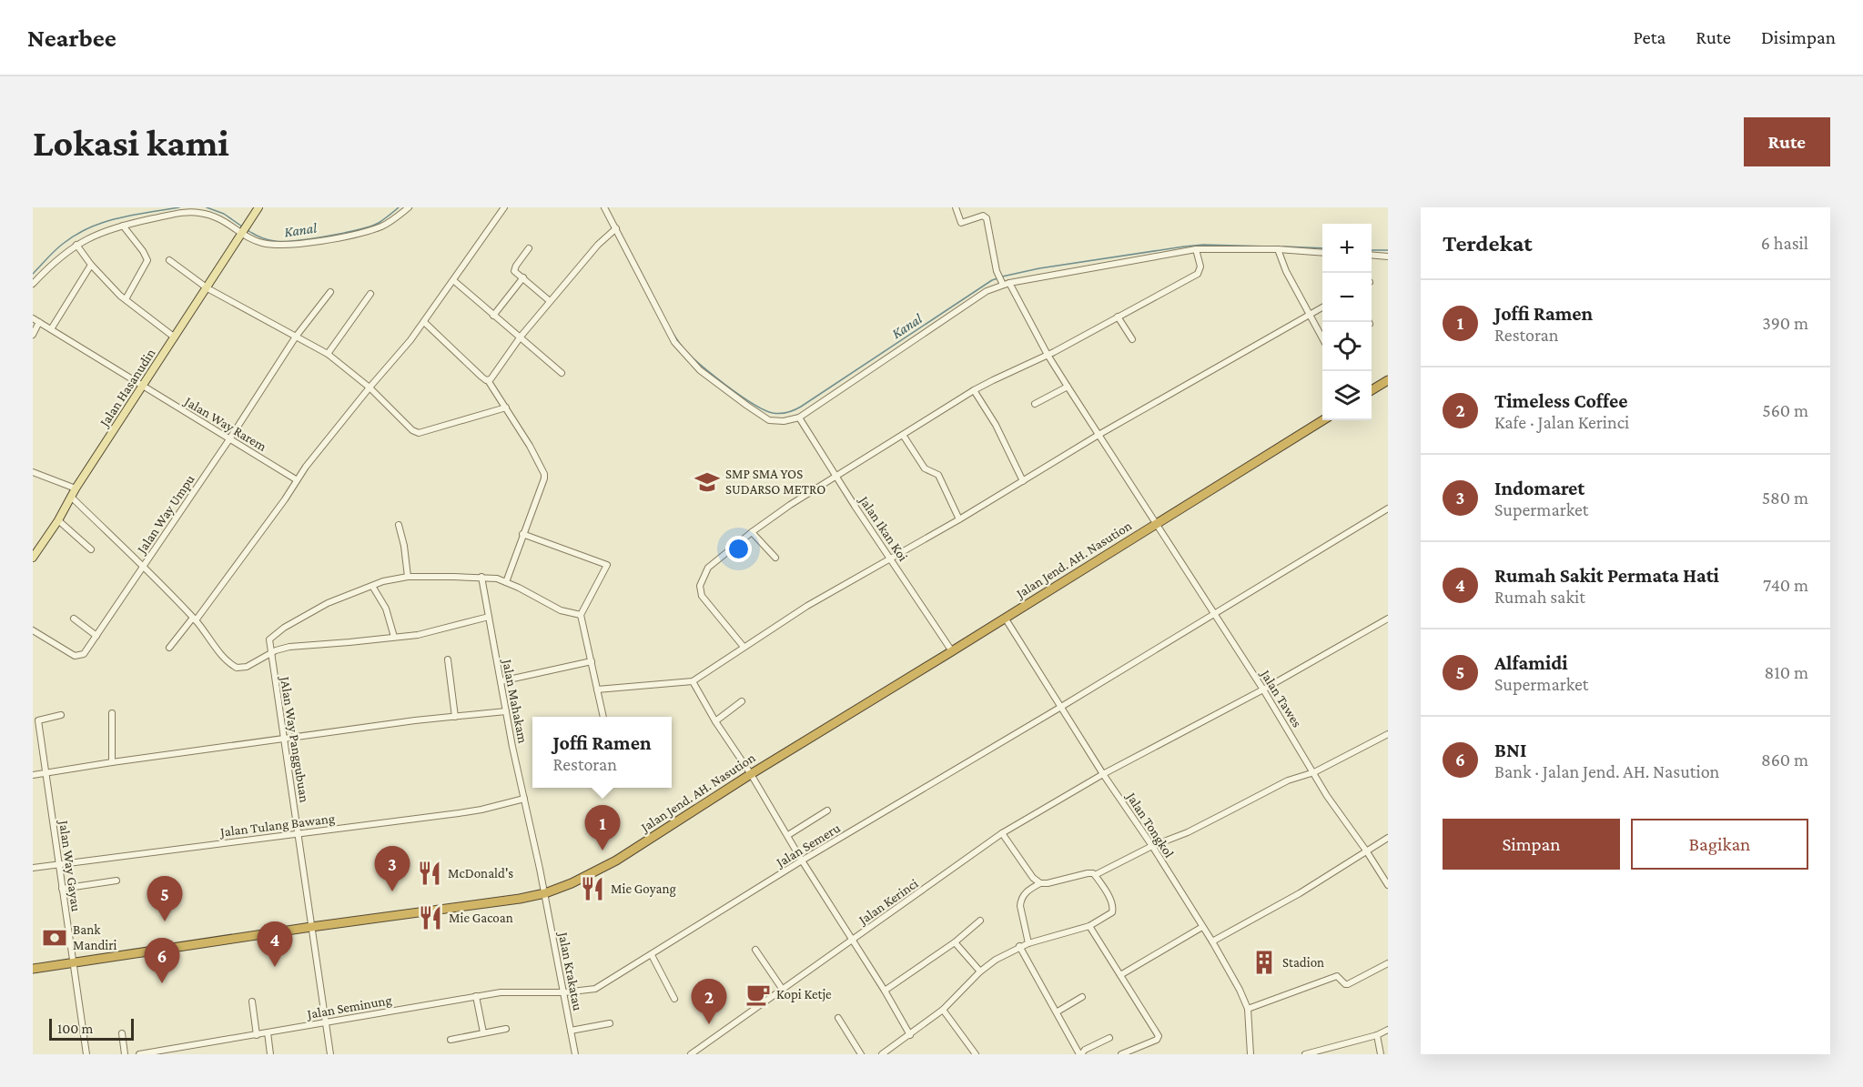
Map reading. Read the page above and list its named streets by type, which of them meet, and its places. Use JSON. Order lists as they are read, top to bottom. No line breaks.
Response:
{"streets":{"highway":["Jalan Jend. AH. Nasution"],"main road":["Jalan Hasanudin"],"street":["Jalan Way Rarem","Jalan Way Umpu","Jalan Ikan Koi","Jalan Tawes","Jalan Mahakam","JAlan Way Panggubuan","Jalan Tulang Bawang","Jalan Tongkol","Jalan Semeru","Jalan Way Gayau","Jalan Kerinci","Jalan Krakatau","Jalan Seminung"]},"crossings":[["Jalan Hasanudin","Jalan Way Rarem"],["Jalan Way Rarem","Jalan Way Umpu"],["Jalan Ikan Koi","Jalan Jend. AH. Nasution"],["Jalan Jend. AH. Nasution","Jalan Tawes"],["Jalan Jend. AH. Nasution","Jalan Mahakam"],["Jalan Jend. AH. Nasution","JAlan Way Panggubuan"],["Jalan Jend. AH. Nasution","Jalan Tongkol"],["Jalan Jend. AH. Nasution","Jalan Way Gayau"],["Jalan Jend. AH. Nasution","Jalan Krakatau"],["Jalan Tawes","Jalan Semeru"],["Jalan Tawes","Jalan Kerinci"],["Jalan Mahakam","Jalan Tulang Bawang"],["Jalan Mahakam","Jalan Krakatau"],["JAlan Way Panggubuan","Jalan Tulang Bawang"],["JAlan Way Panggubuan","Jalan Seminung"],["Jalan Tulang Bawang","Jalan Way Gayau"],["Jalan Tongkol","Jalan Semeru"],["Jalan Tongkol","Jalan Kerinci"],["Jalan Semeru","Jalan Krakatau"],["Jalan Semeru","Jalan Seminung"],["Jalan Krakatau","Jalan Seminung"]],"water":["Kanal"],"places":{"school or university":["SMP SMA YOS SUDARSO METRO"],"restaurant":["McDonald's","Mie Goyang","Mie Gacoan"],"bank":["Bank Mandiri"],"building":["Stadion"],"cafe":["Kopi Ketje"]},"scale_bar":"100 m","page":{"header":"Nearbee","nav":["Peta","Rute","Disimpan"],"buttons":["Rute",["Simpan","Bagikan"]],"title":"Lokasi kami","heading":["Terdekat","6 hasil"],"map_buttons":["+","−"],"list":[{"mark":"1","name":"Joffi Ramen","note":"Restoran","value":"390 m"},{"mark":"2","name":"Timeless Coffee","note":"Kafe · Jalan Kerinci","value":"560 m"},{"mark":"3","name":"Indomaret","note":"Supermarket","value":"580 m"},{"mark":"4","name":"Rumah Sakit Permata Hati","note":"Rumah sakit","value":"740 m"},{"mark":"5","name":"Alfamidi","note":"Supermarket","value":"810 m"},{"mark":"6","name":"BNI","note":"Bank · Jalan Jend. AH. Nasution","value":"860 m"}],"popup":["Joffi Ramen","Restoran"],"pins":["1","3","5","4","6","2"],"scale":"100 m"}}
